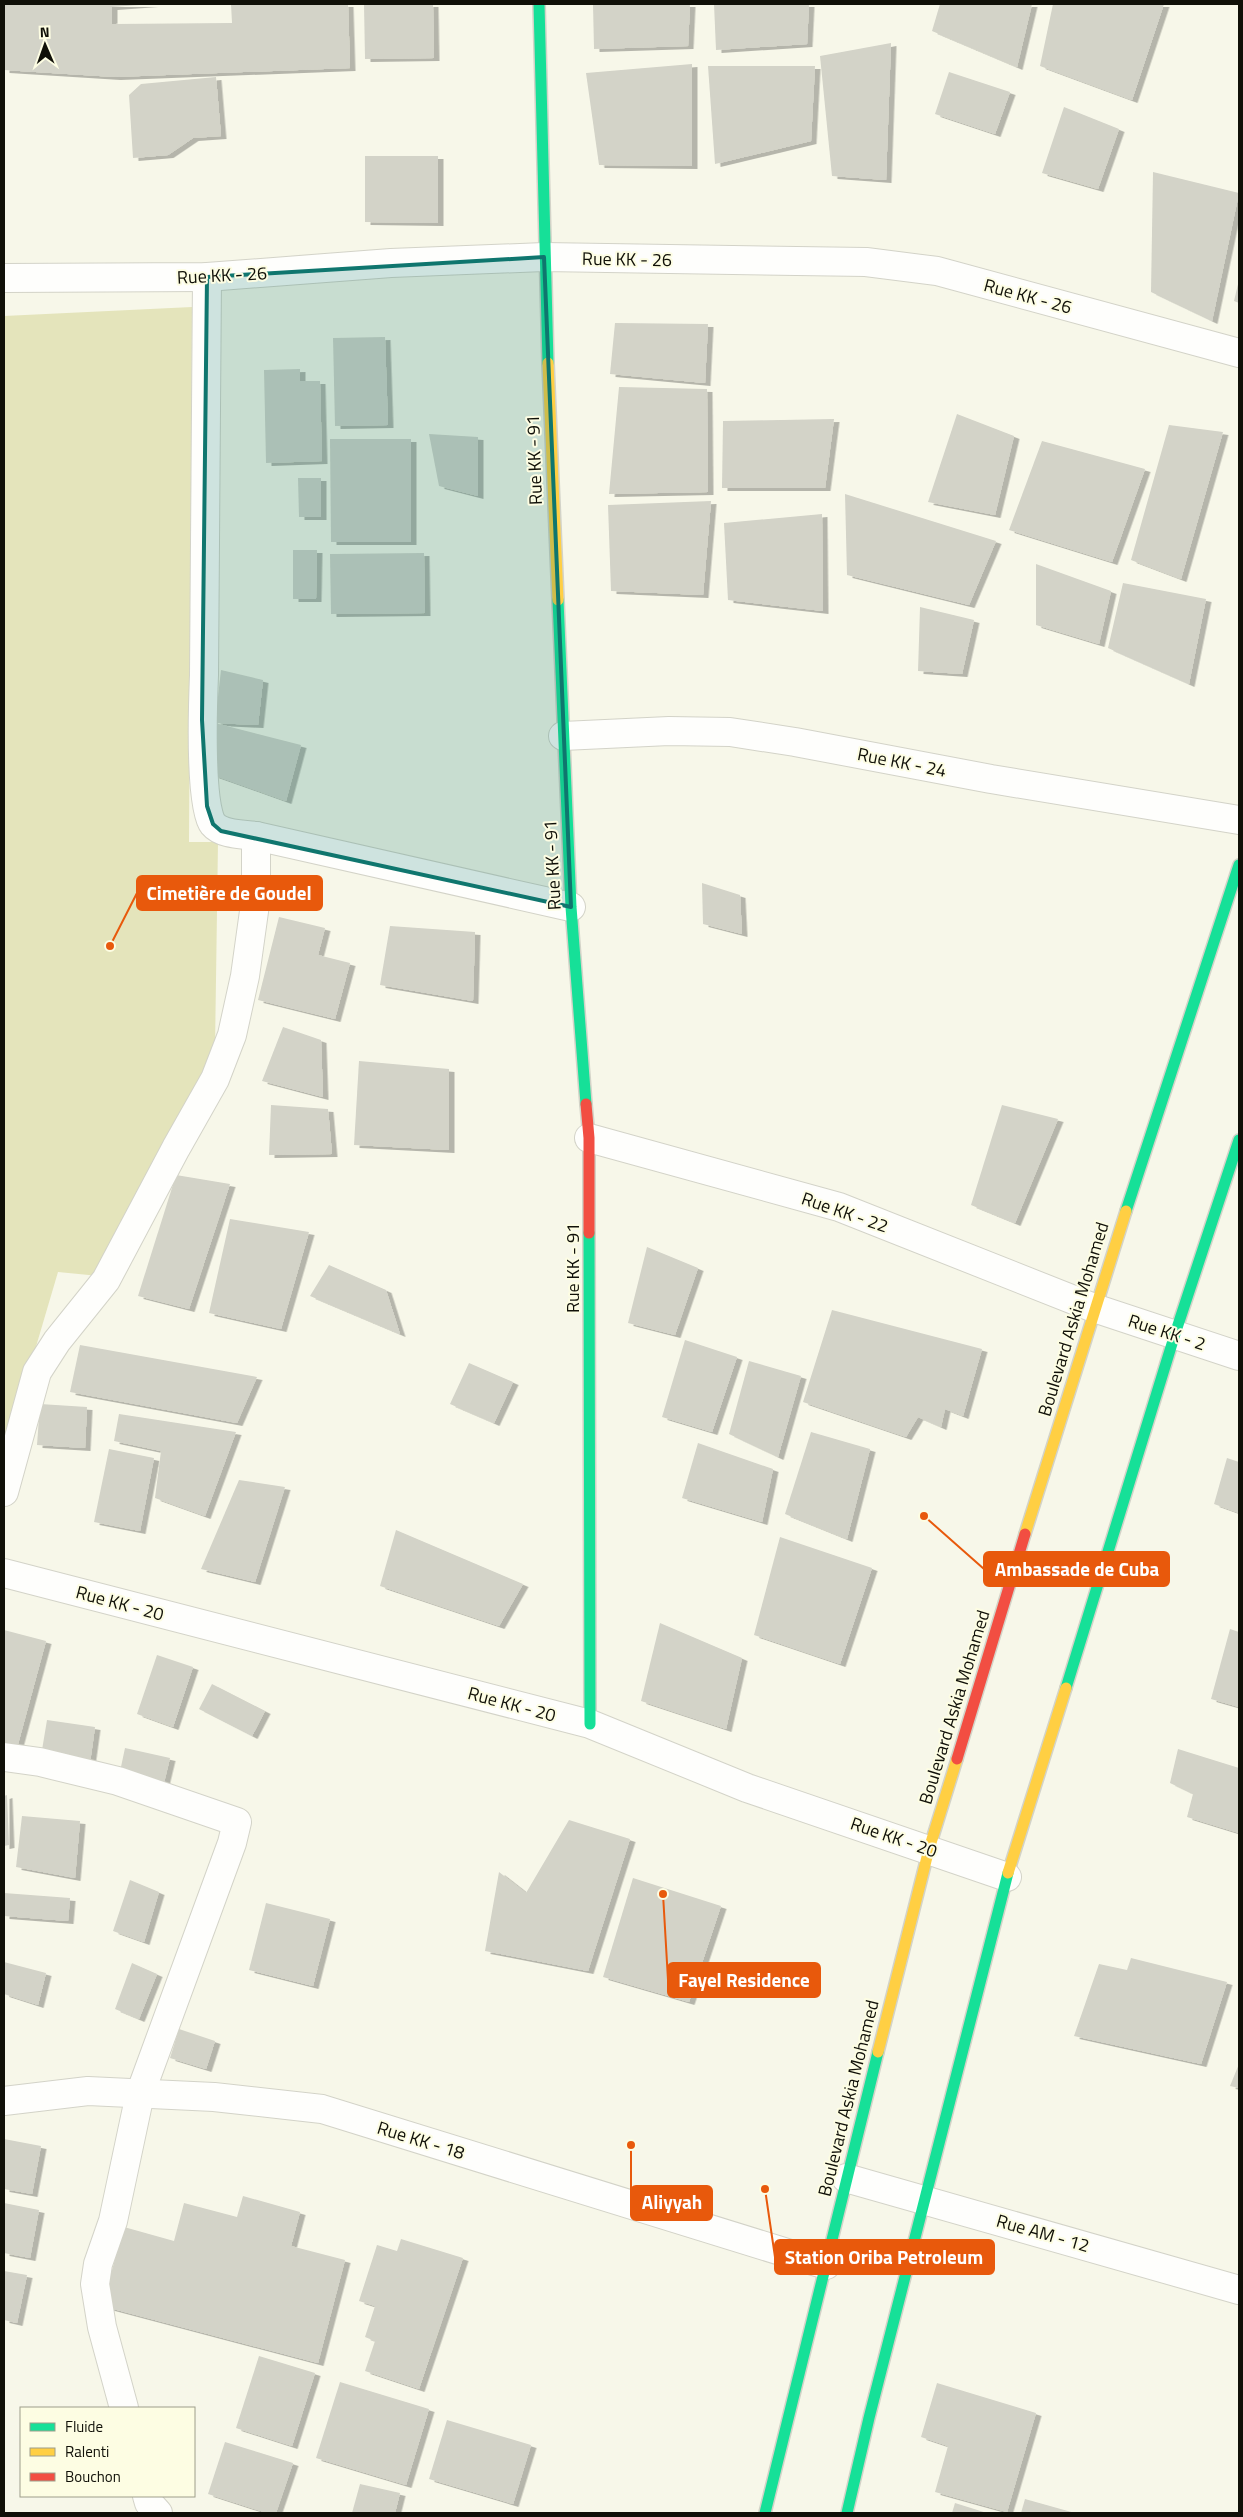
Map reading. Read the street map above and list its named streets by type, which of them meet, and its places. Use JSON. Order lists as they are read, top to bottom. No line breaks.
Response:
{"streets":{"main road":["Rue KK - 91","Boulevard Askia Mohamed"],"street":["Rue KK - 26","Rue KK - 24","Rue KK - 22","Rue KK - 2","Rue KK - 20","Rue KK - 18","Rue AM - 12"]},"crossings":[["Rue KK - 26","Rue KK - 91"],["Rue KK - 91","Rue KK - 24"],["Rue KK - 91","Rue KK - 22"],["Rue KK - 91","Rue KK - 20"],["Rue KK - 22","Boulevard Askia Mohamed"],["Rue KK - 22","Rue KK - 2"],["Boulevard Askia Mohamed","Rue KK - 2"],["Boulevard Askia Mohamed","Rue KK - 20"],["Boulevard Askia Mohamed","Rue KK - 18"],["Boulevard Askia Mohamed","Rue AM - 12"]],"places":["Cimetière de Goudel","Ambassade de Cuba","Fayel Residence","Aliyyah","Station Oriba Petroleum"],"legend":["Fluide","Ralenti","Bouchon"],"north":"top"}
